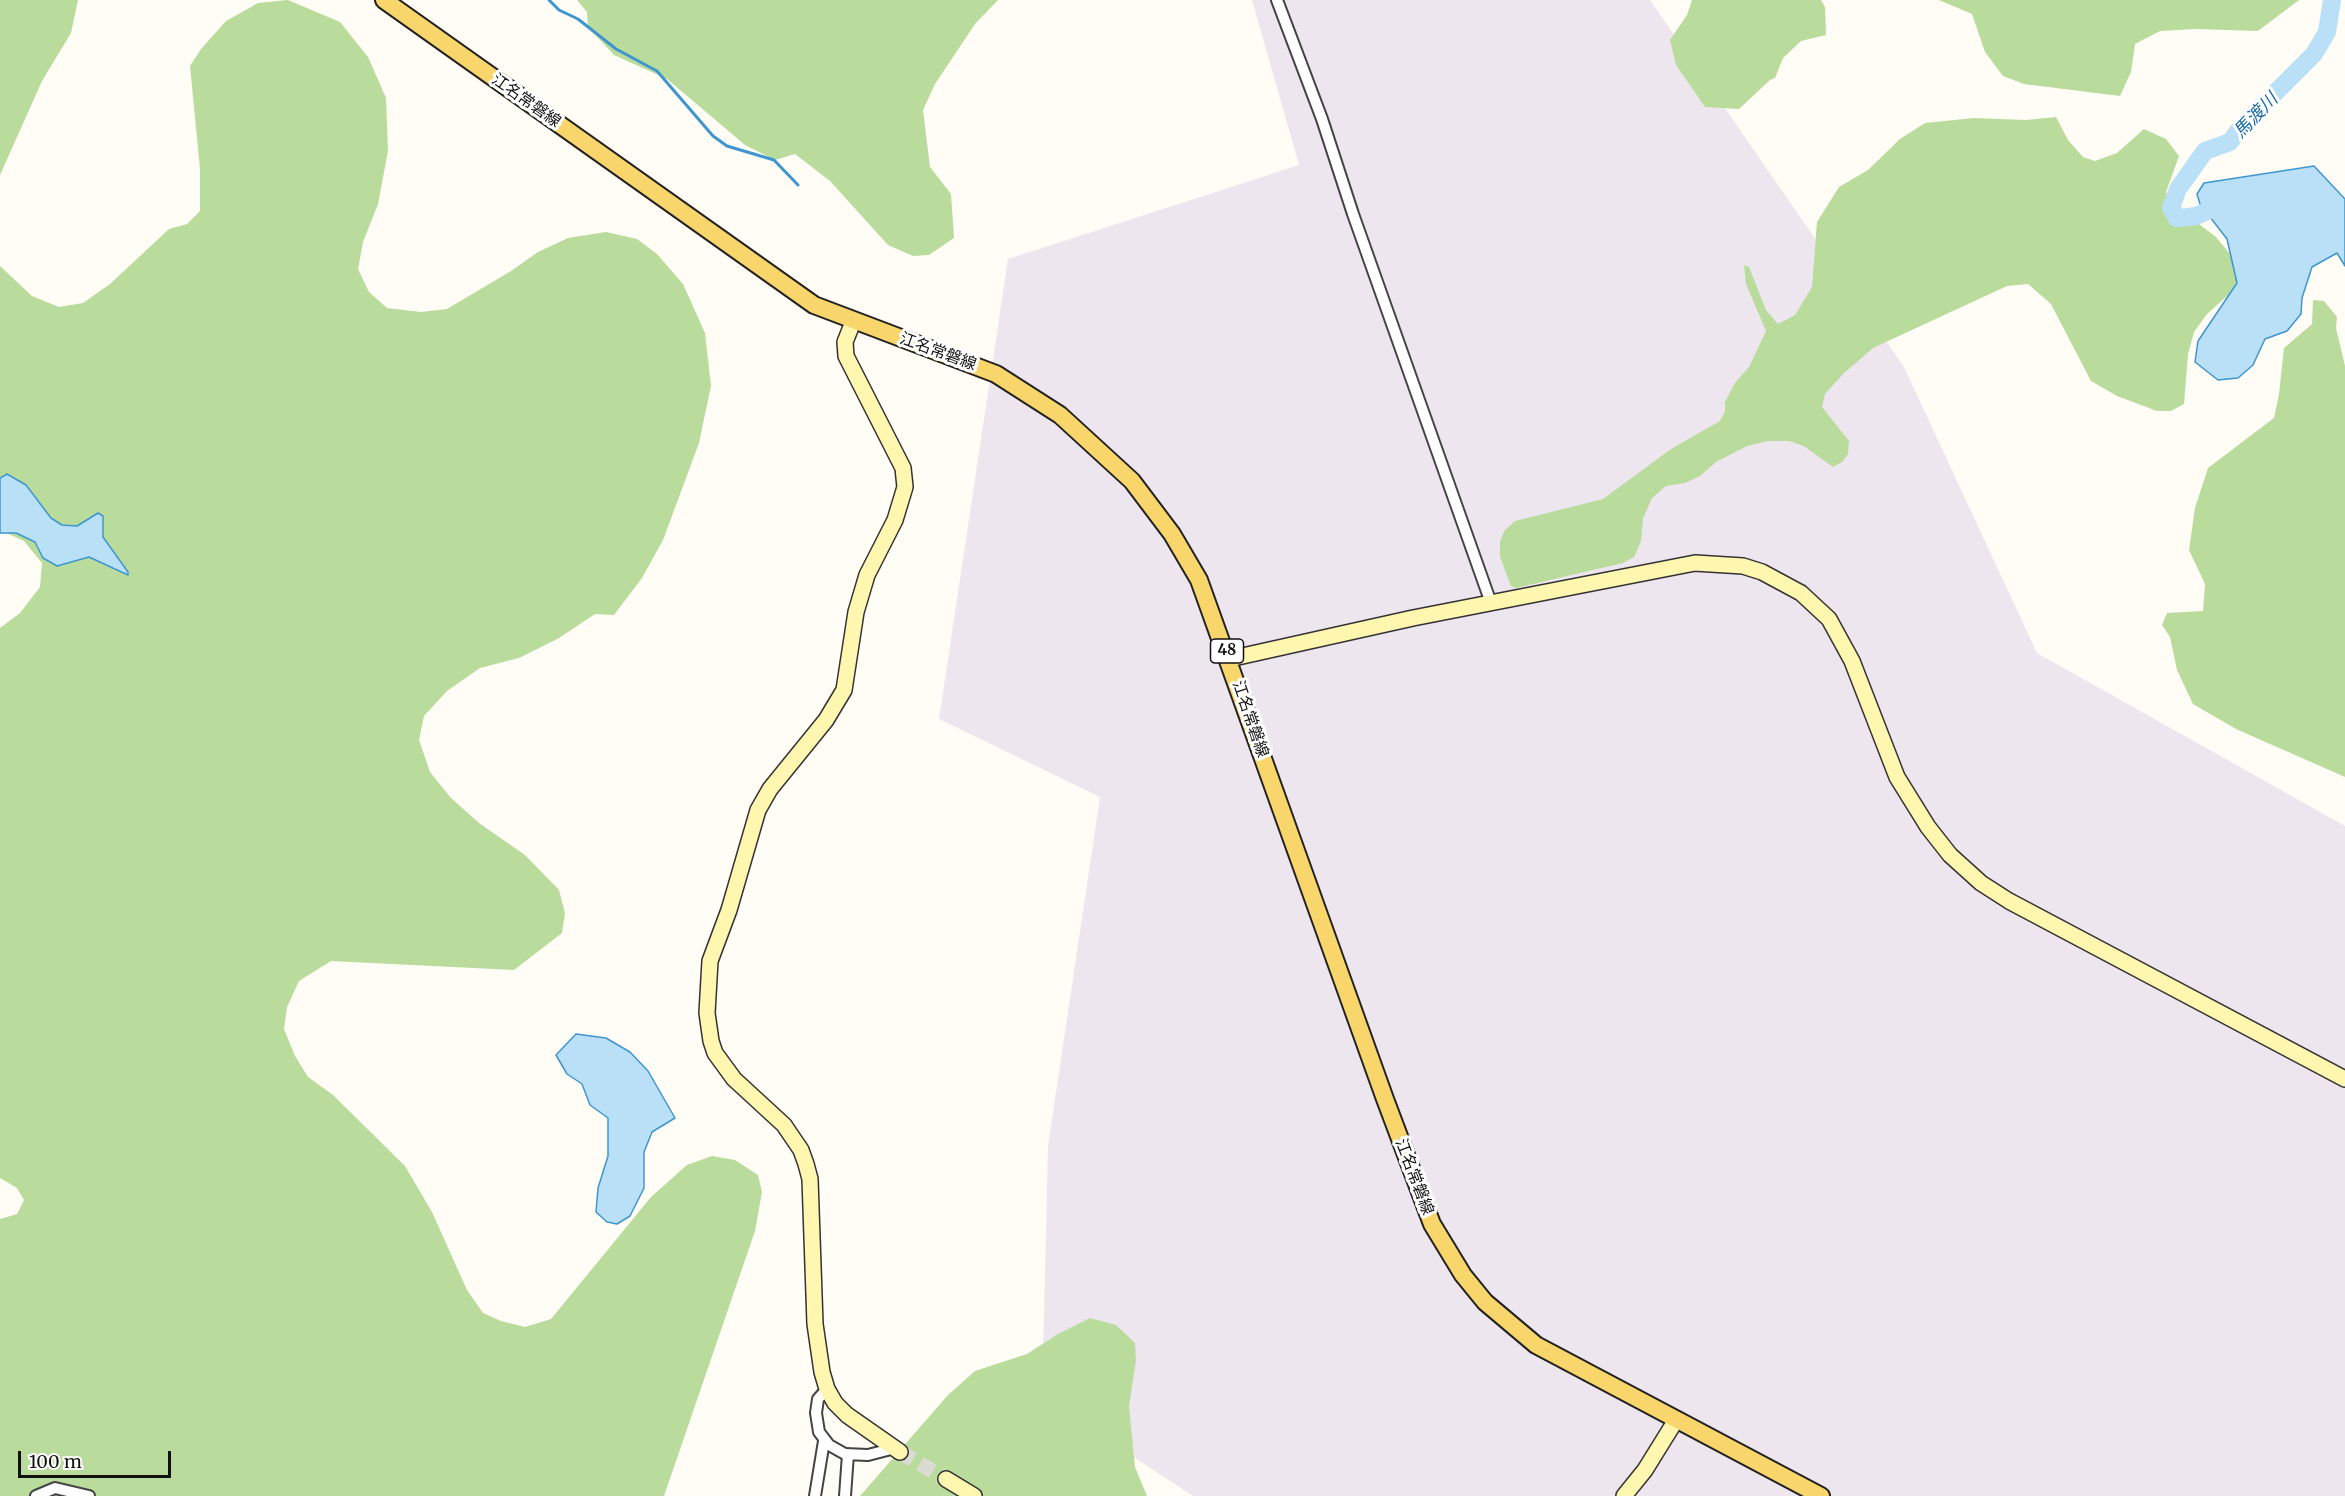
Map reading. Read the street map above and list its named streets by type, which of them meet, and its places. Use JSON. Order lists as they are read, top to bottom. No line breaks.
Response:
{"streets":{"main road":["江名常磐線","48"]},"water":["馬渡川"],"scale_bar":"100 m"}
